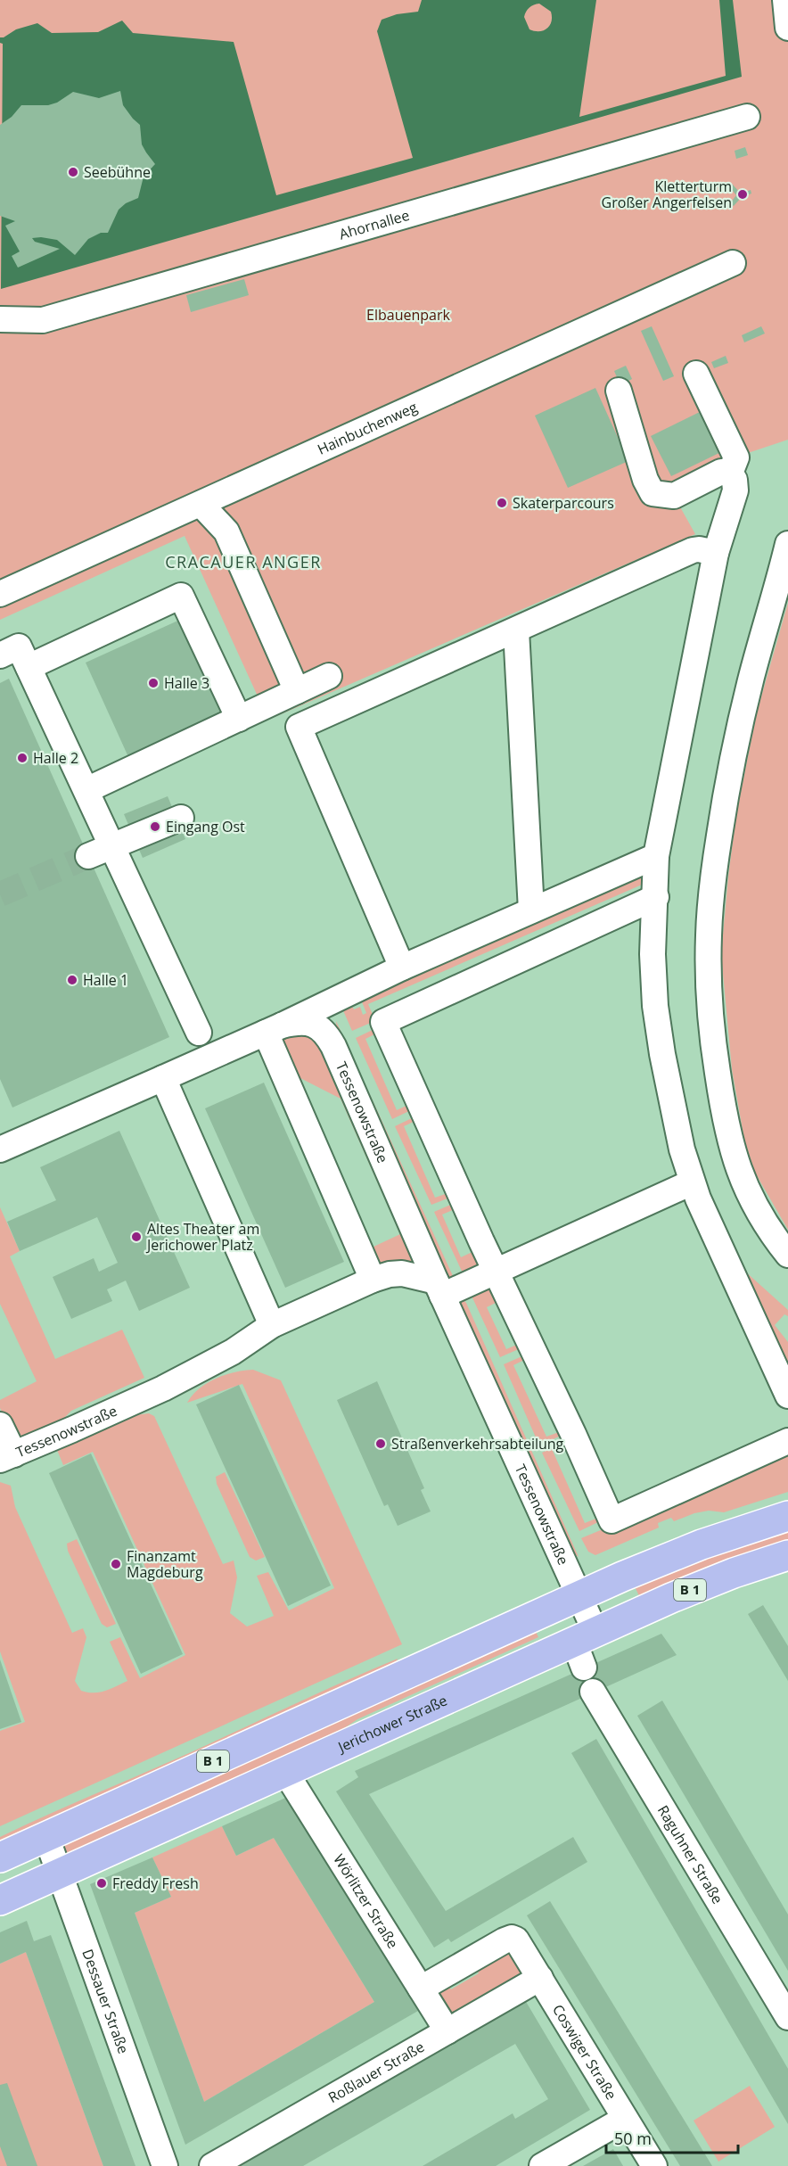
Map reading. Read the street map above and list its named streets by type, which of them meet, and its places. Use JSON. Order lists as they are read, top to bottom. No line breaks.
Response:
{"streets":{"main road":["B 1","Jerichower Straße"],"street":["Ahornallee","Hainbuchenweg","Tessenowstraße","Raguhner Straße","Wörlitzer Straße","Dessauer Straße","Coswiger Straße","Roßlauer Straße"]},"crossings":[["Tessenowstraße","B 1"],["Tessenowstraße","Jerichower Straße"],["B 1","Dessauer Straße"],["Jerichower Straße","Wörlitzer Straße"],["Jerichower Straße","Dessauer Straße"],["Wörlitzer Straße","Coswiger Straße"],["Wörlitzer Straße","Roßlauer Straße"],["Coswiger Straße","Roßlauer Straße"]],"districts":["CRACAUER ANGER"],"parks":["Elbauenpark"],"places":["Seebühne","Kletterturm Großer Angerfelsen","Skaterparcours","Halle 3","Halle 2","Eingang Ost","Halle 1","Altes Theater am Jerichower Platz","Straßenverkehrsabteilung","Finanzamt Magdeburg","Freddy Fresh"],"scale_bar":"50 m"}
